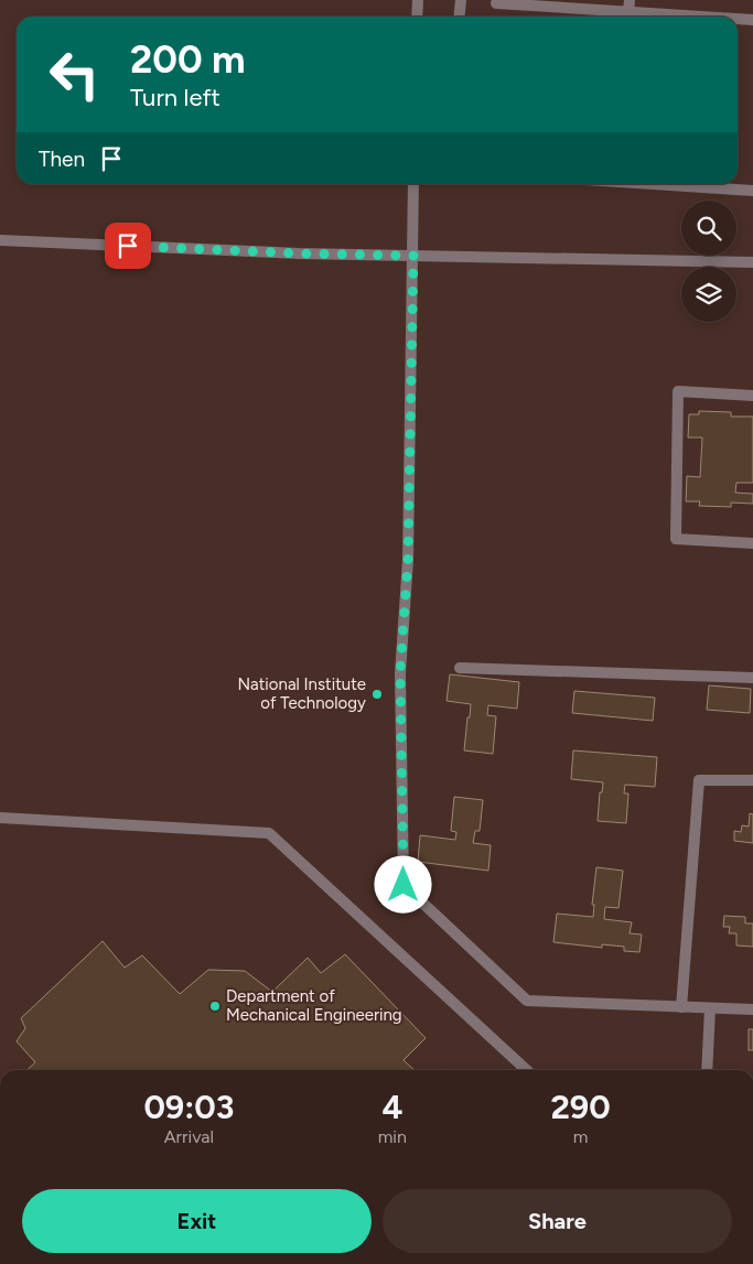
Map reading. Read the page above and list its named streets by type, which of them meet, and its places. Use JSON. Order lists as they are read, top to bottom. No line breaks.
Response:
{"places":["National Institute of Technology","Department of Mechanical Engineering"],"page":{"turn":["200 m","Turn left"],"then":"Then","eta":["09:03","Arrival","4","min","290","m"],"buttons":["Exit","Share"]}}
